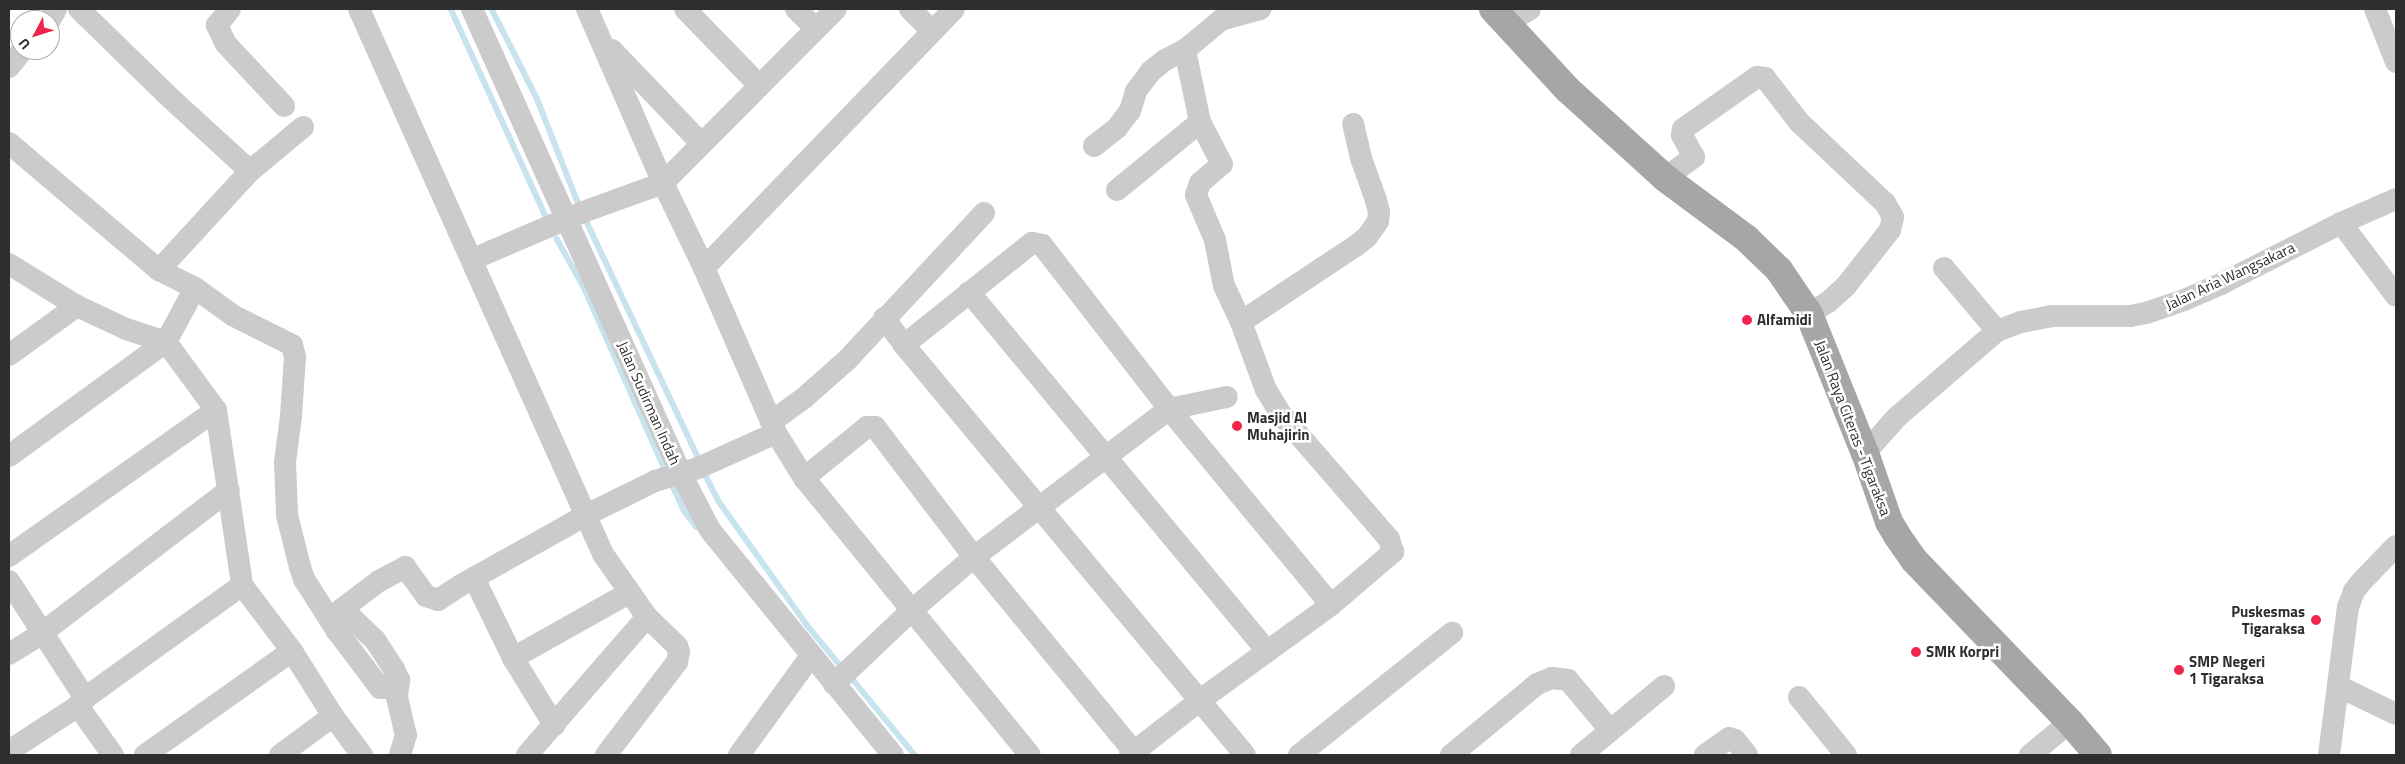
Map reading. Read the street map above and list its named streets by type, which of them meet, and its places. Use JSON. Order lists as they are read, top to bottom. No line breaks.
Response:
{"streets":{"main road":["Jalan Raya Citeras - Tigaraksa"],"street":["Jalan Aria Wangsakara","Jalan Sudirman Indah"]},"crossings":[["Jalan Aria Wangsakara","Jalan Raya Citeras - Tigaraksa"]],"places":["Alfamidi","Masjid Al Muhajirin","Puskesmas Tigaraksa","SMK Korpri","SMP Negeri 1 Tigaraksa"],"north":"bottom left"}
